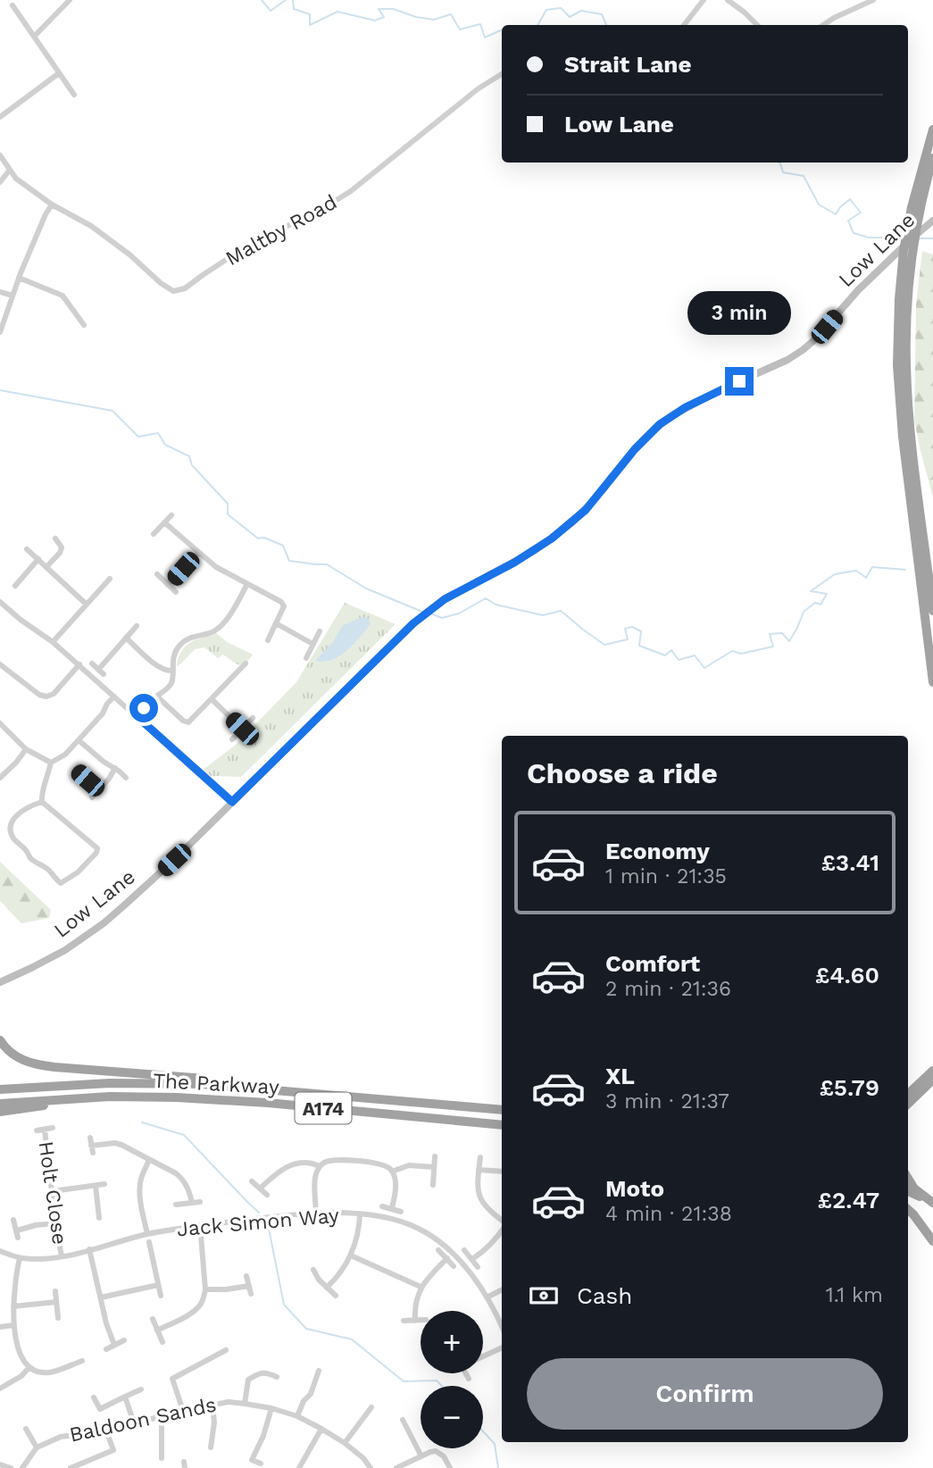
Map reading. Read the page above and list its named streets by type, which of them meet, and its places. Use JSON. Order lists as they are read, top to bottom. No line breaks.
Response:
{"streets":{"highway":["The Parkway","A174"],"main road":["Low Lane"],"street":["Maltby Road","Holt Close","Jack Simon Way","Baldoon Sands"]},"crossings":[["Holt Close","Jack Simon Way"]],"page":{"banner":["Strait Lane","Low Lane"],"bubble":"3 min","heading":"Choose a ride","list":[{"name":"Economy","note":"1 min · 21:35","value":"£3.41"},{"name":"Comfort","note":"2 min · 21:36","value":"£4.60"},{"name":"XL","note":"3 min · 21:37","value":"£5.79"},{"name":"Moto","note":"4 min · 21:38","value":"£2.47"}],"pay":["Cash","1.1 km"],"map_buttons":["+","−"],"buttons":"Confirm"}}
